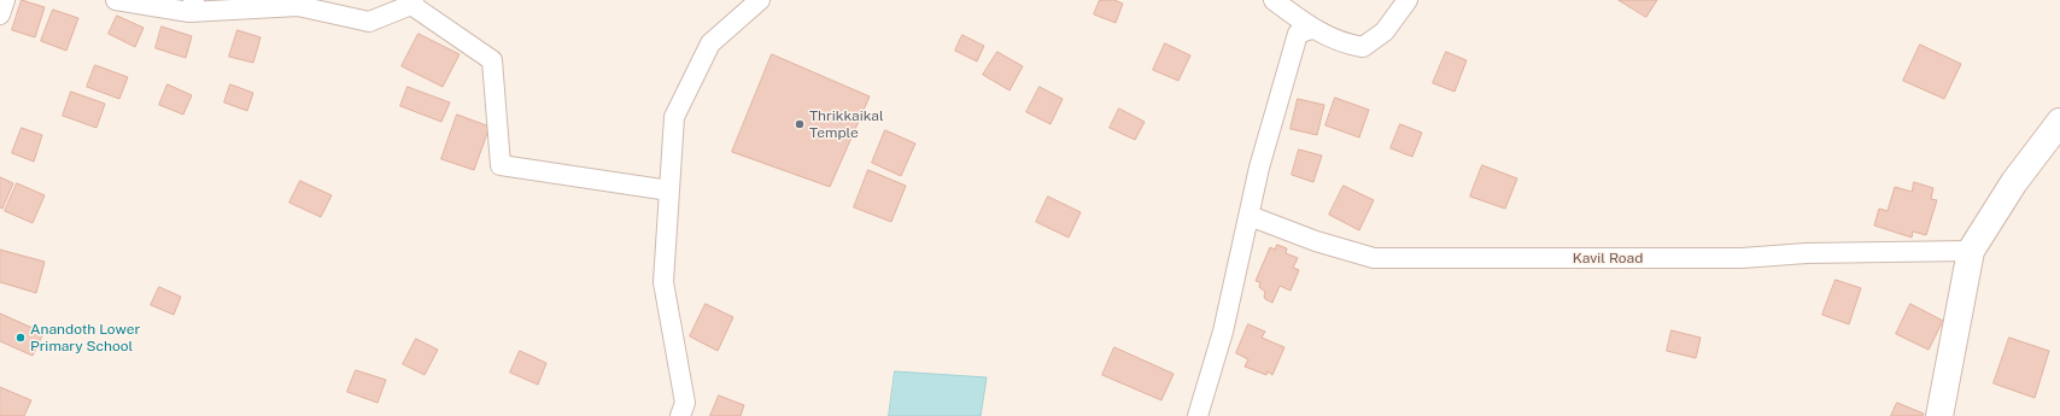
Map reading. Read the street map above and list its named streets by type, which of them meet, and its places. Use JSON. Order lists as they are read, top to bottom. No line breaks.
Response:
{"streets":{"street":["Kavil Road"]},"places":["Thrikkaikal Temple","Anandoth Lower Primary School"]}
